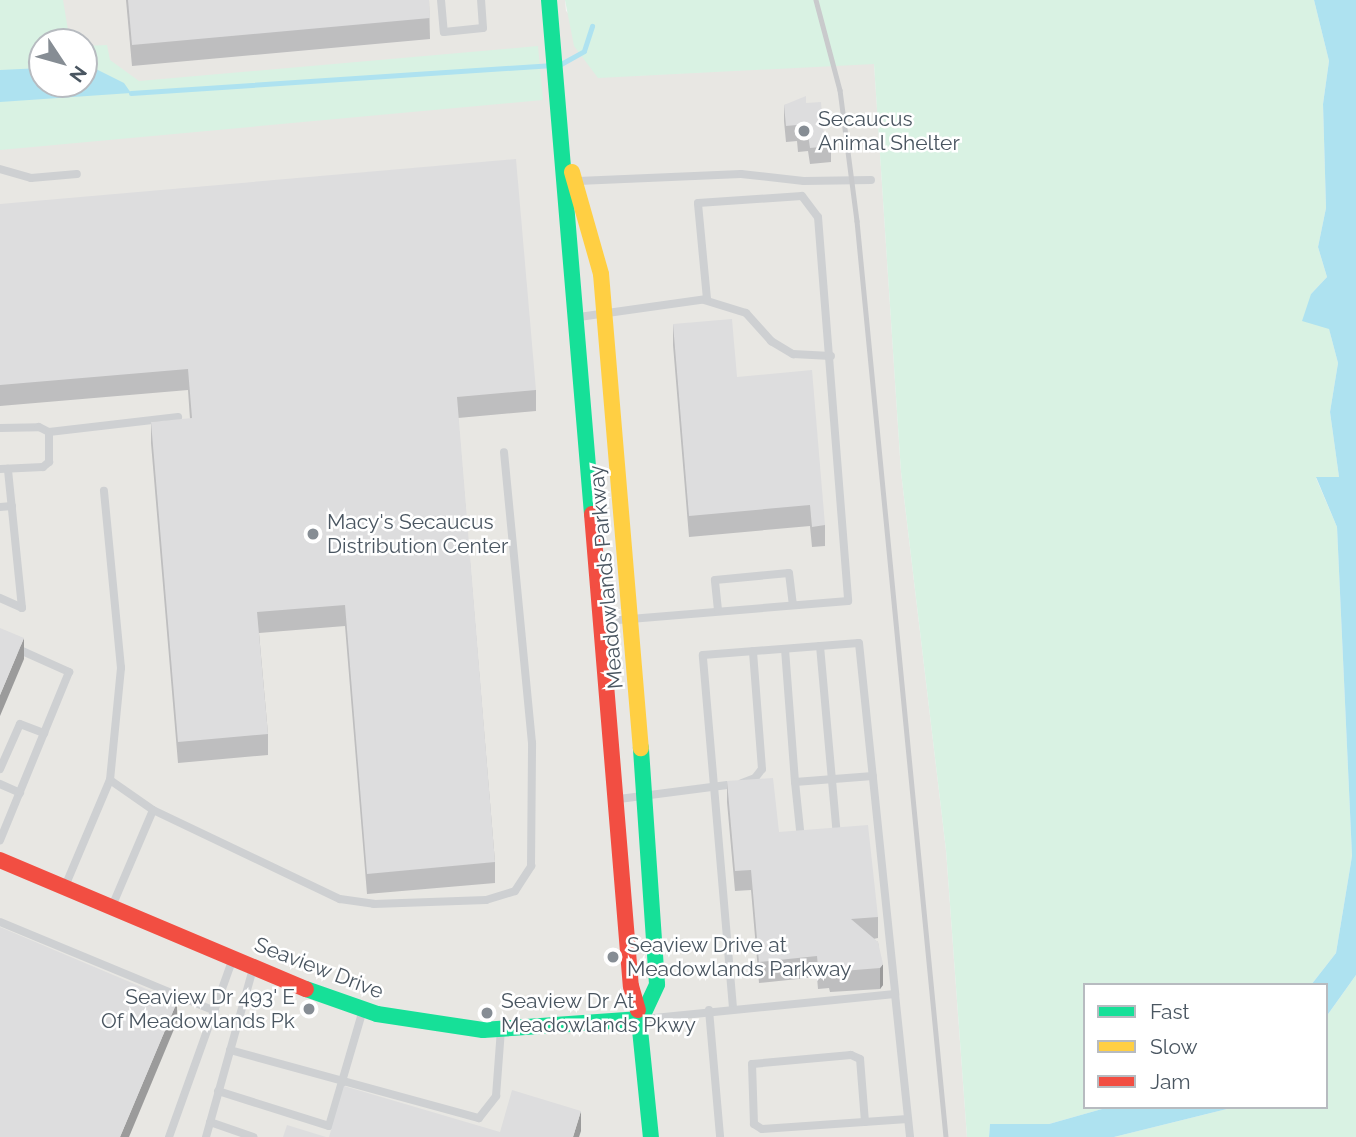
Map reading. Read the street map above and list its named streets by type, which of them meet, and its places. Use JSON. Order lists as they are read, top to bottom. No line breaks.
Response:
{"streets":{"street":["Meadowlands Parkway","Seaview Drive"]},"crossings":[["Meadowlands Parkway","Seaview Drive"]],"places":["Secaucus Animal Shelter","Macy's Secaucus Distribution Center","Seaview Drive at Meadowlands Parkway","Seaview Dr 493' E Of Meadowlands Pk","Seaview Dr At Meadowlands Pkwy"],"legend":["Fast","Slow","Jam"],"north":"bottom right"}
